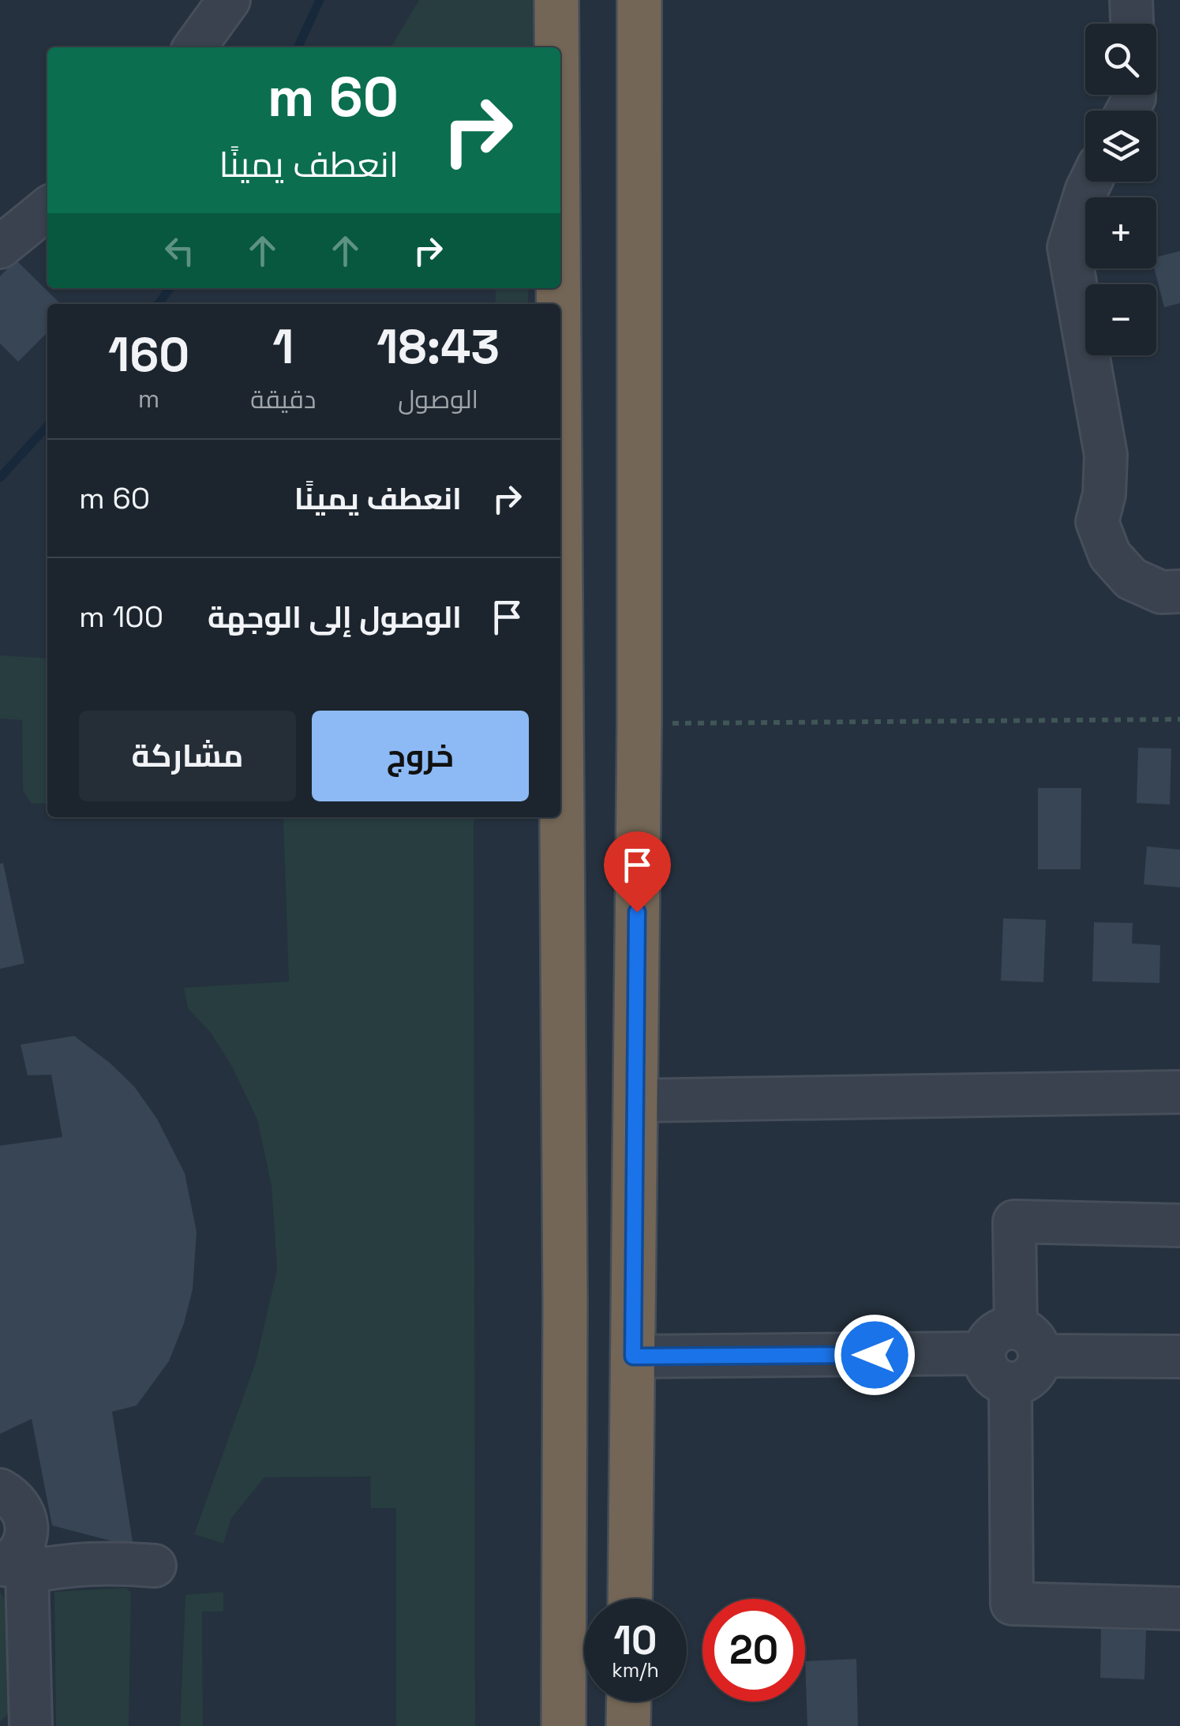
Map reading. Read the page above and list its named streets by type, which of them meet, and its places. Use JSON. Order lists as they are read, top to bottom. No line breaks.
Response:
{"page":{"map_buttons":["+","−"],"turn":["60 m","انعطف يمينًا"],"eta":["18:43","الوصول","1","دقيقة","160","m"],"list":[{"name":"انعطف يمينًا","value":"60 m"},{"name":"الوصول إلى الوجهة","value":"100 m"}],"buttons":["خروج","مشاركة"],"speed":"10 km/h","limit":"20"}}
